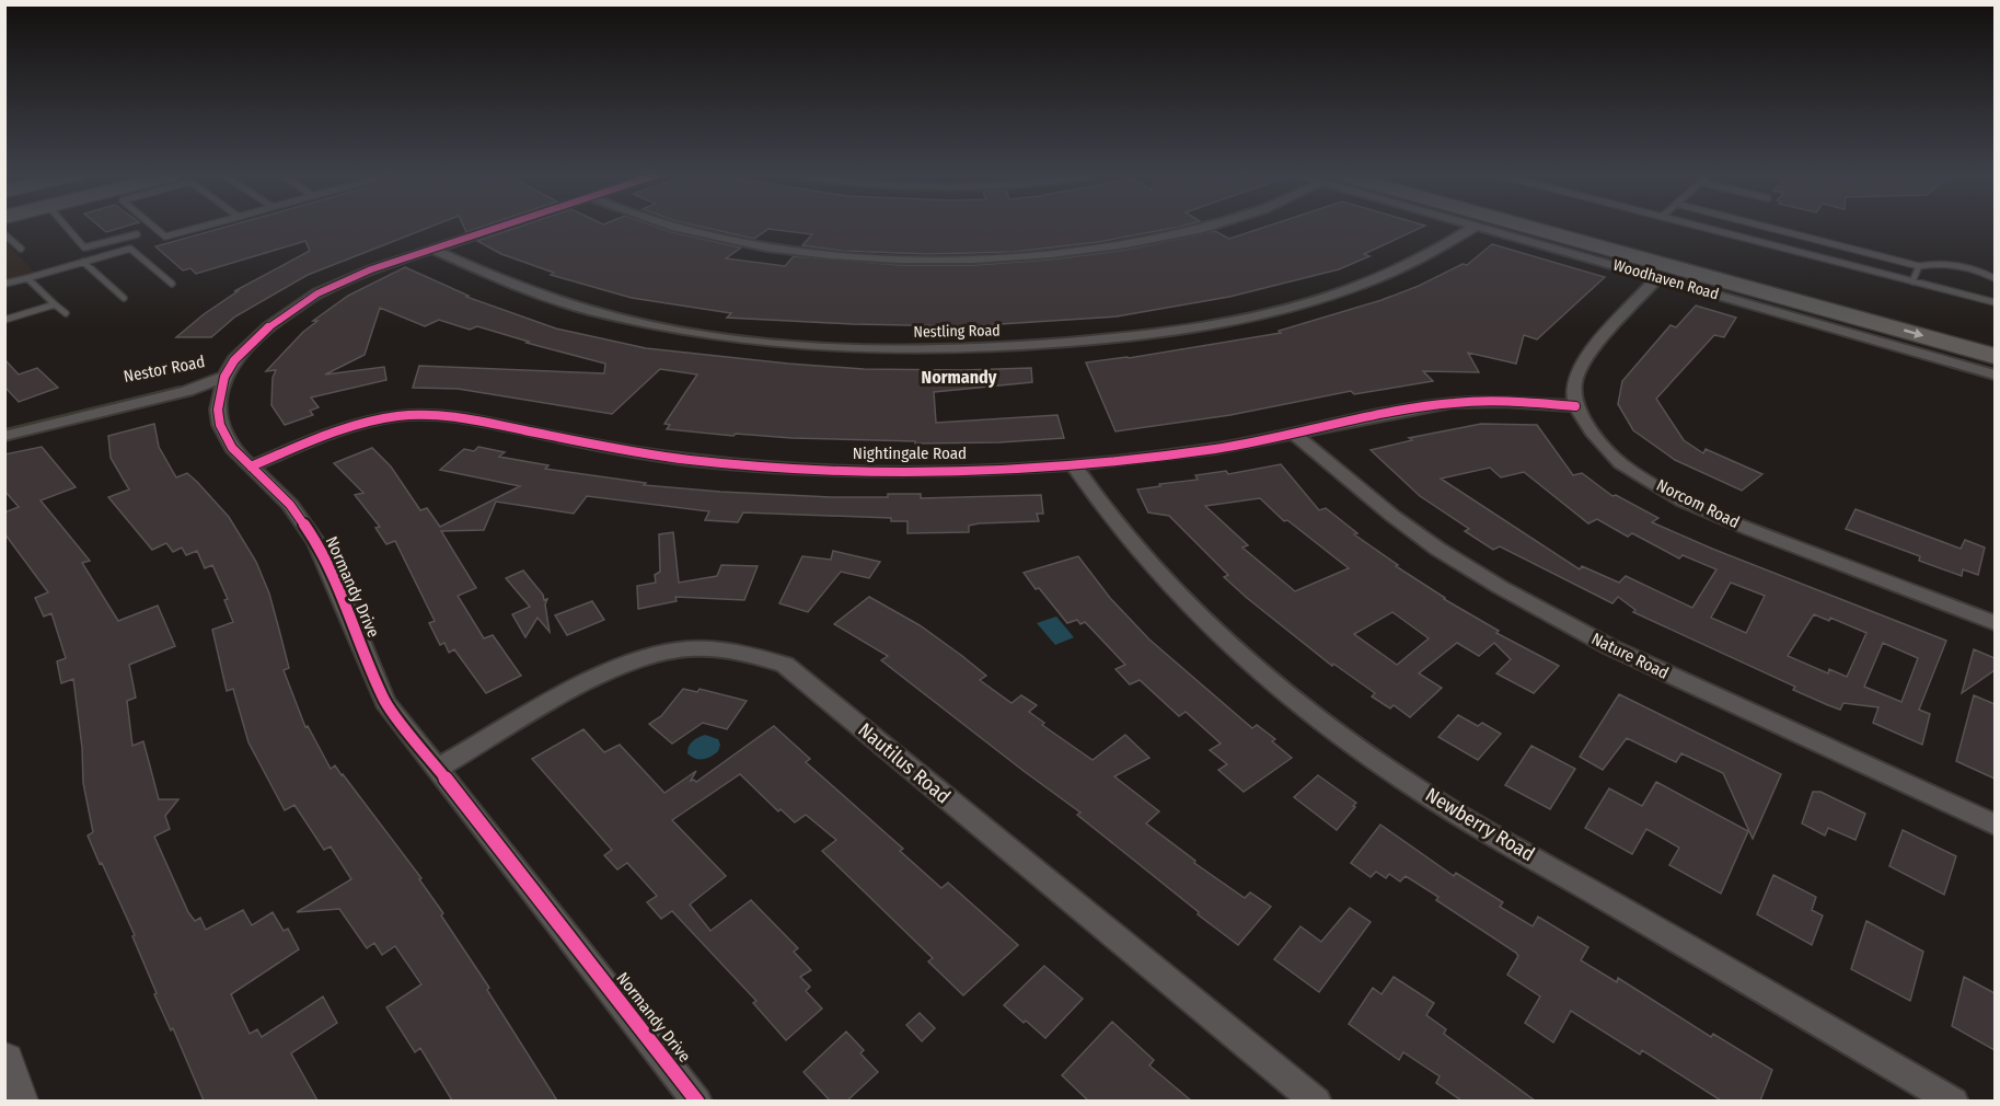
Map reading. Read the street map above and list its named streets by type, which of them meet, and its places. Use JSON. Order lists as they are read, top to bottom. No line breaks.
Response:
{"streets":{"highway":["Woodhaven Road"],"street":["Nestling Road","Nestor Road","Nightingale Road","Norcom Road","Normandy Drive","Nature Road","Nautilus Road","Newberry Road"]},"crossings":[["Nestling Road","Normandy Drive"],["Nestor Road","Normandy Drive"],["Nightingale Road","Norcom Road"],["Nightingale Road","Normandy Drive"],["Nightingale Road","Nature Road"],["Nightingale Road","Newberry Road"],["Normandy Drive","Nautilus Road"]],"districts":["Normandy"]}
